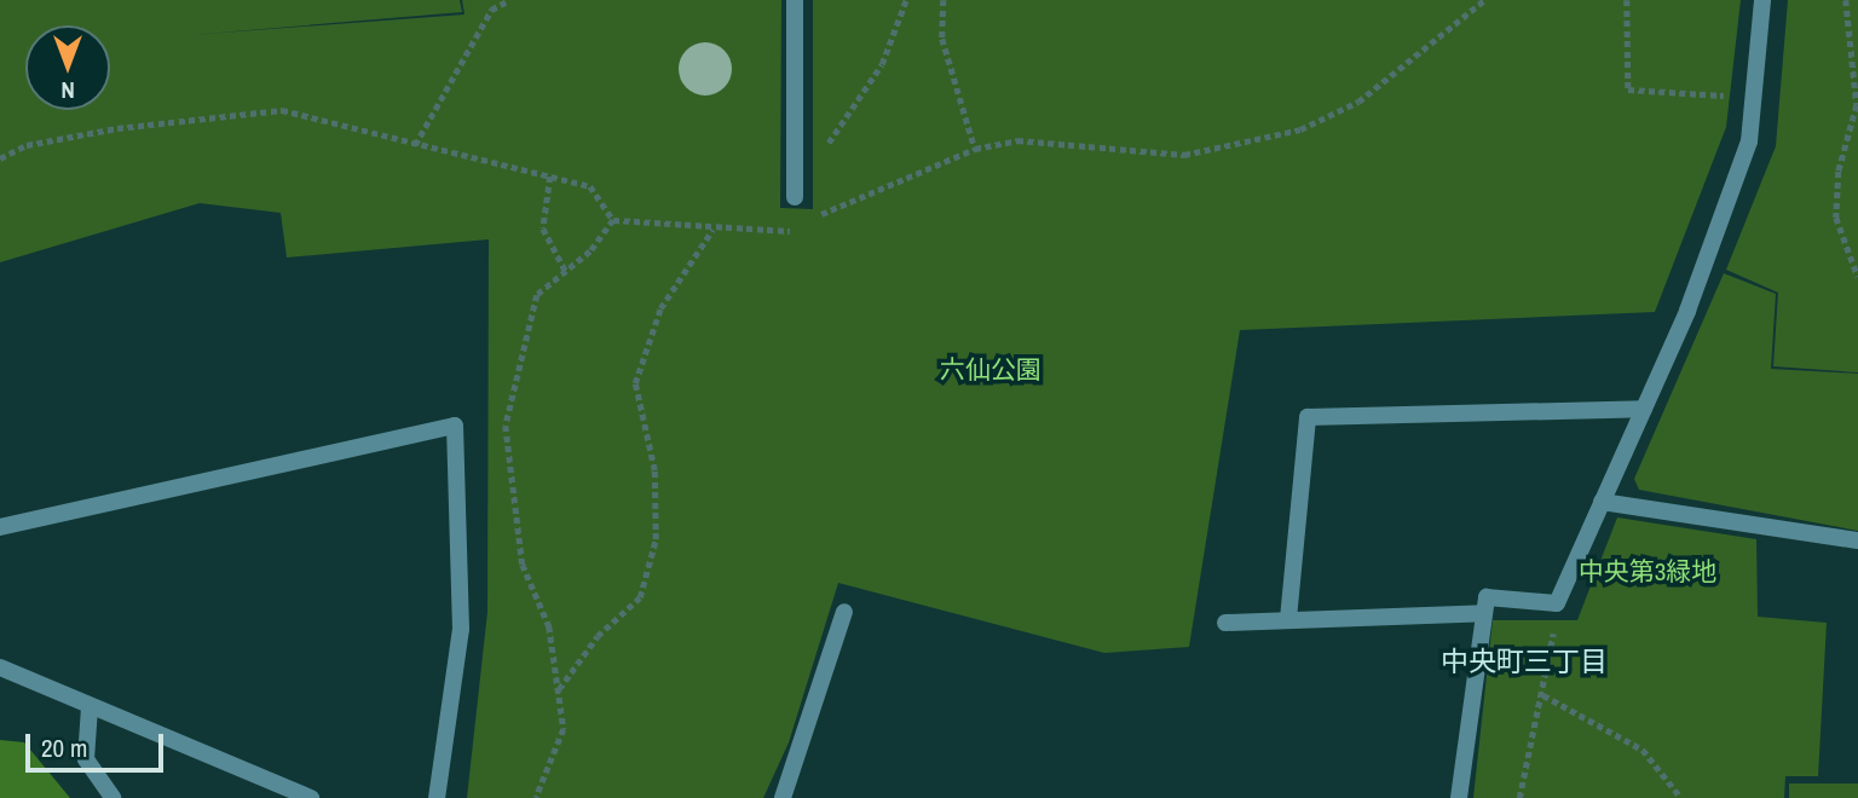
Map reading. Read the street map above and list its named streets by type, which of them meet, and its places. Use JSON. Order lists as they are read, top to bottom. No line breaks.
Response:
{"districts":["中央町三丁目"],"parks":["六仙公園","中央第3緑地"],"scale_bar":"20 m","north":"bottom"}
